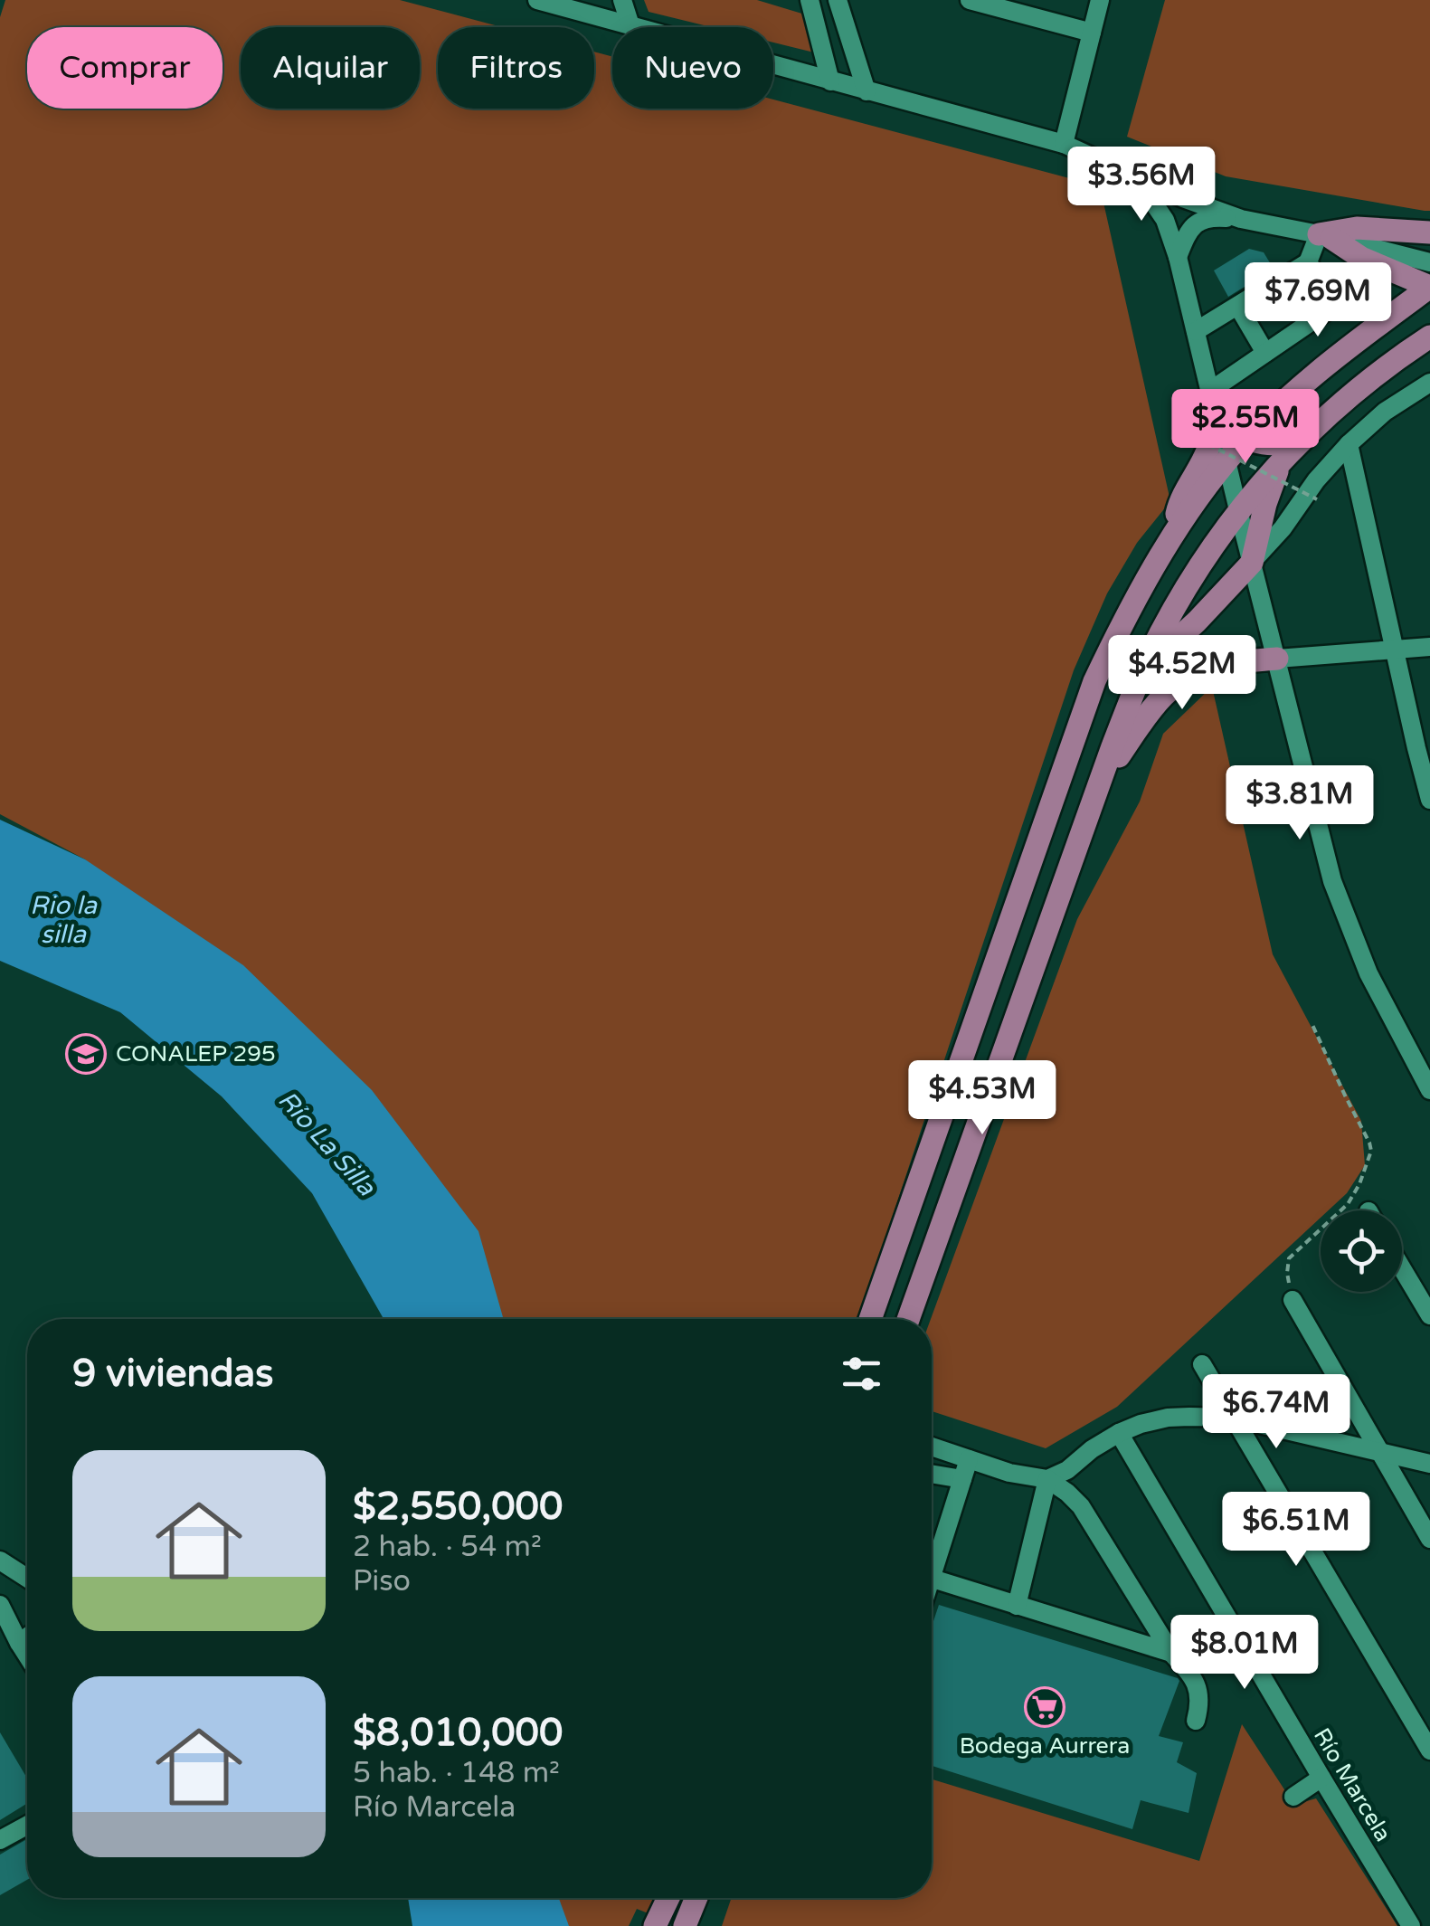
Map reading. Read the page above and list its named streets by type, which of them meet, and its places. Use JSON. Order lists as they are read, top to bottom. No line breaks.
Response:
{"streets":{"street":["Río Marcela"]},"water":["Rio la silla","Río La Silla"],"places":{"school or university":["CONALEP 295"],"supermarket":["Bodega Aurrera"]},"page":{"chip":["Comprar","Alquilar","Filtros","Nuevo"],"price":["$3.56M","$7.69M","$2.55M","$4.52M","$3.81M","$4.53M","$6.74M","$6.51M","$8.01M"],"heading":"9 viviendas","list":[{"name":"$2,550,000","note":"2 hab. · 54 m² · Piso"},{"name":"$8,010,000","note":"5 hab. · 148 m² · Río Marcela"}]}}
